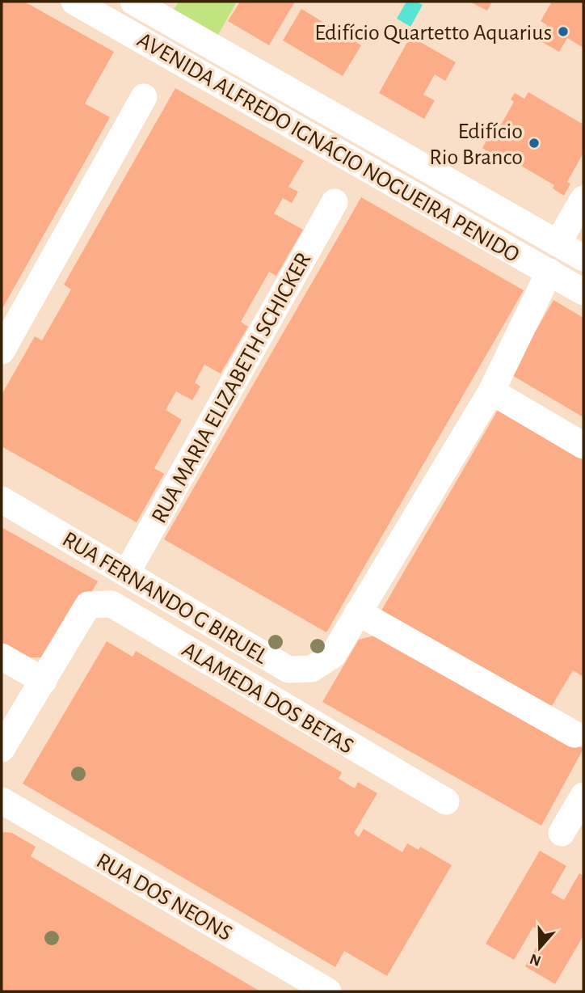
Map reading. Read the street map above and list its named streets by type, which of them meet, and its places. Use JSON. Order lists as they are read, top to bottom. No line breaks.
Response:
{"streets":{"street":["AVENIDA ALFREDO IGNÁCIO NOGUEIRA PENIDO","RUA MARIA ELIZABETH SCHICKER","RUA FERNANDO G BIRUEL","ALAMEDA DOS BETAS","RUA DOS NEONS"]},"crossings":[["RUA MARIA ELIZABETH SCHICKER","RUA FERNANDO G BIRUEL"]],"places":["Edifício Quartetto Aquarius","Edifício Rio Branco"],"north":"bottom"}
